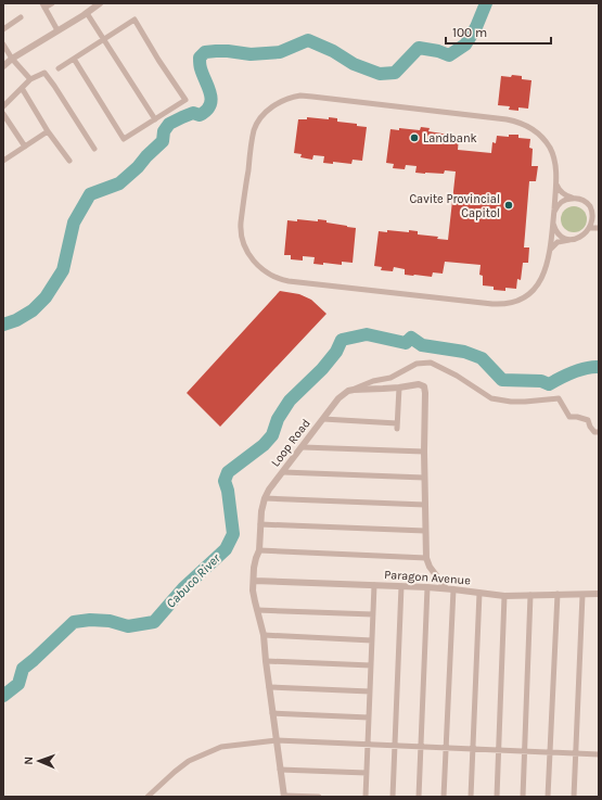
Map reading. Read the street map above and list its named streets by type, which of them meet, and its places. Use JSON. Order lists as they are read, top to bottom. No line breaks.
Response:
{"streets":{"street":["Loop Road","Paragon Avenue"]},"crossings":[["Loop Road","Paragon Avenue"]],"water":["Cabuco River"],"places":["Landbank","Cavite Provincial Capitol"],"scale_bar":"100 m","north":"left"}
